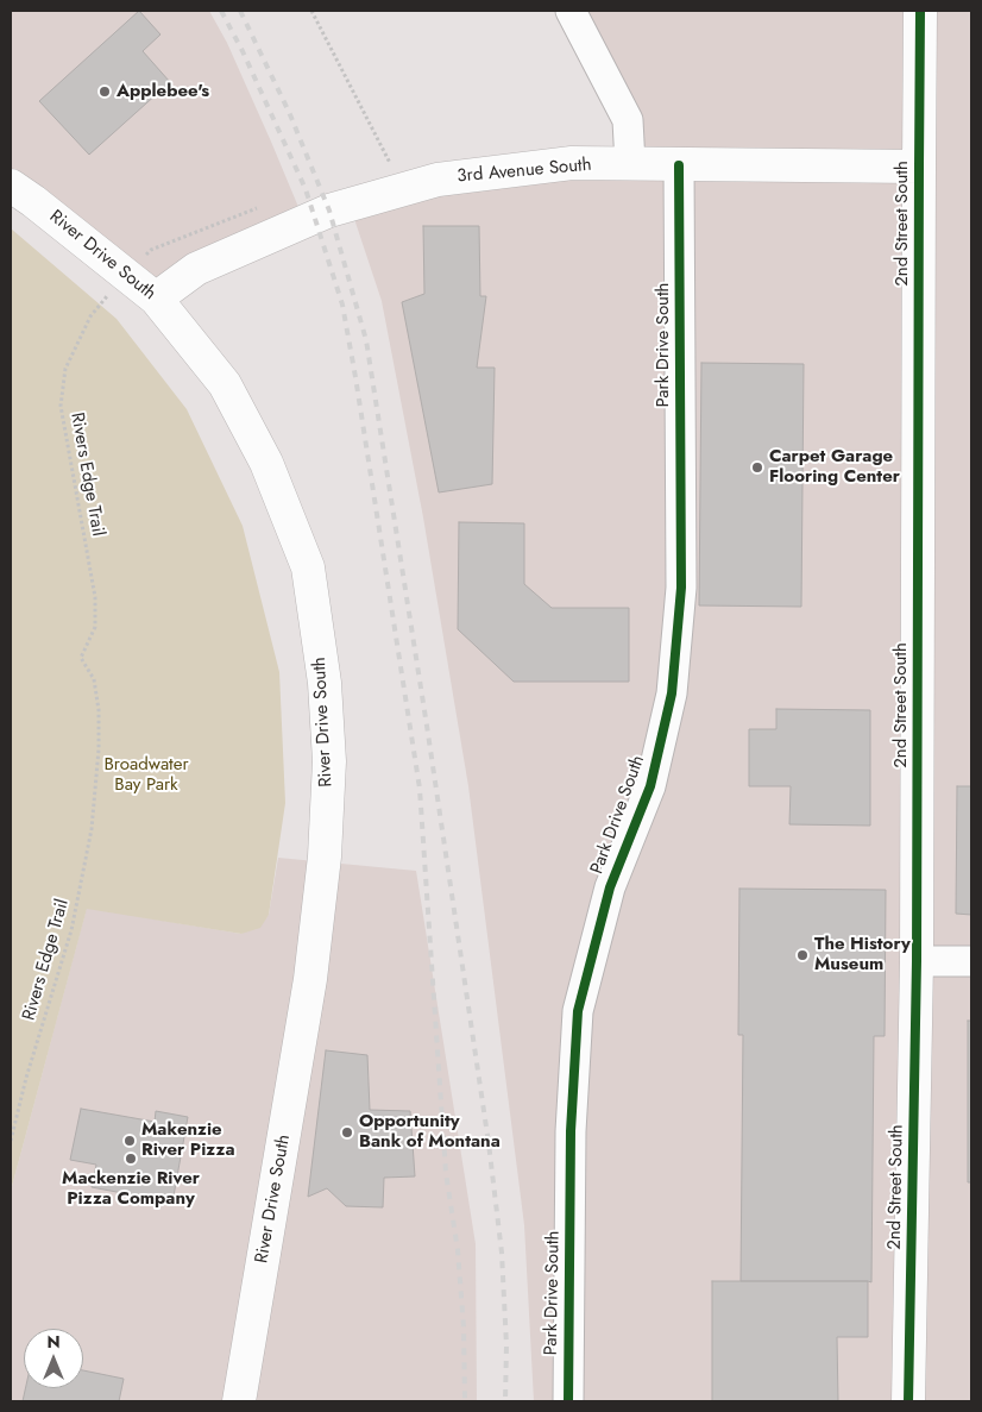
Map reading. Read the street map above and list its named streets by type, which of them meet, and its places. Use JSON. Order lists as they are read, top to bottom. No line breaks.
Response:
{"streets":{"street":["3rd Avenue South","2nd Street South","River Drive South","Park Drive South"],"path":["Rivers Edge Trail"]},"crossings":[["3rd Avenue South","2nd Street South"],["3rd Avenue South","River Drive South"],["3rd Avenue South","Park Drive South"],["River Drive South","Rivers Edge Trail"]],"parks":["Broadwater Bay Park"],"places":["Applebee's","Carpet Garage Flooring Center","The History Museum","Opportunity Bank of Montana","Makenzie River Pizza","Mackenzie River Pizza Company"],"north":"top"}
